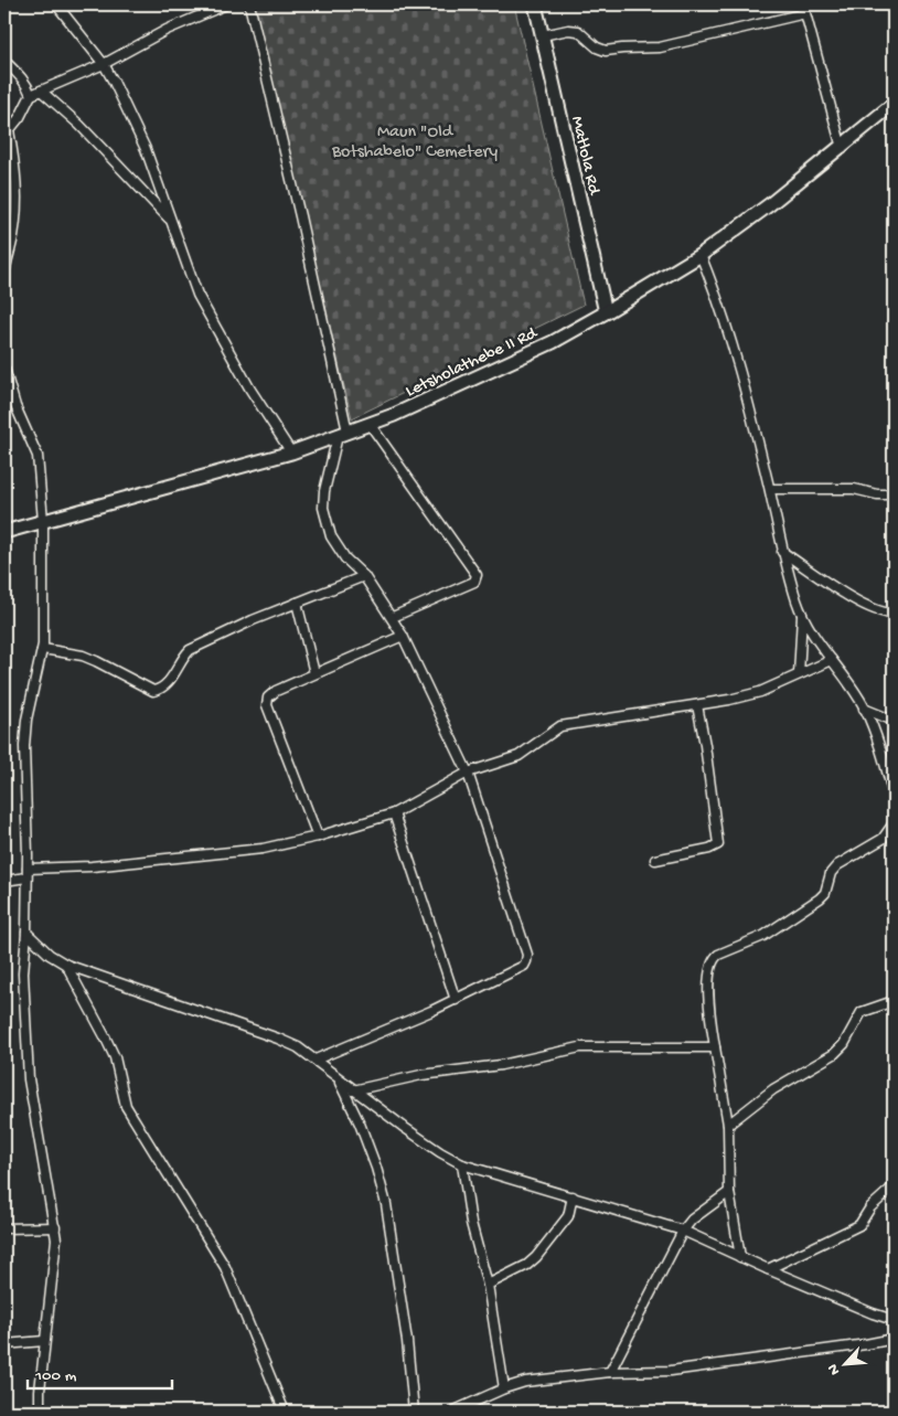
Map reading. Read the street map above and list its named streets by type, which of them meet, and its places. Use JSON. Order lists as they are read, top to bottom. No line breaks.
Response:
{"streets":{"street":["Matlola Rd","Letsholathebe II Rd"]},"crossings":[["Matlola Rd","Letsholathebe II Rd"]],"parks":["Maun \"Old Botshabelo\" Cemetery"],"scale_bar":"100 m","north":"bottom left"}
